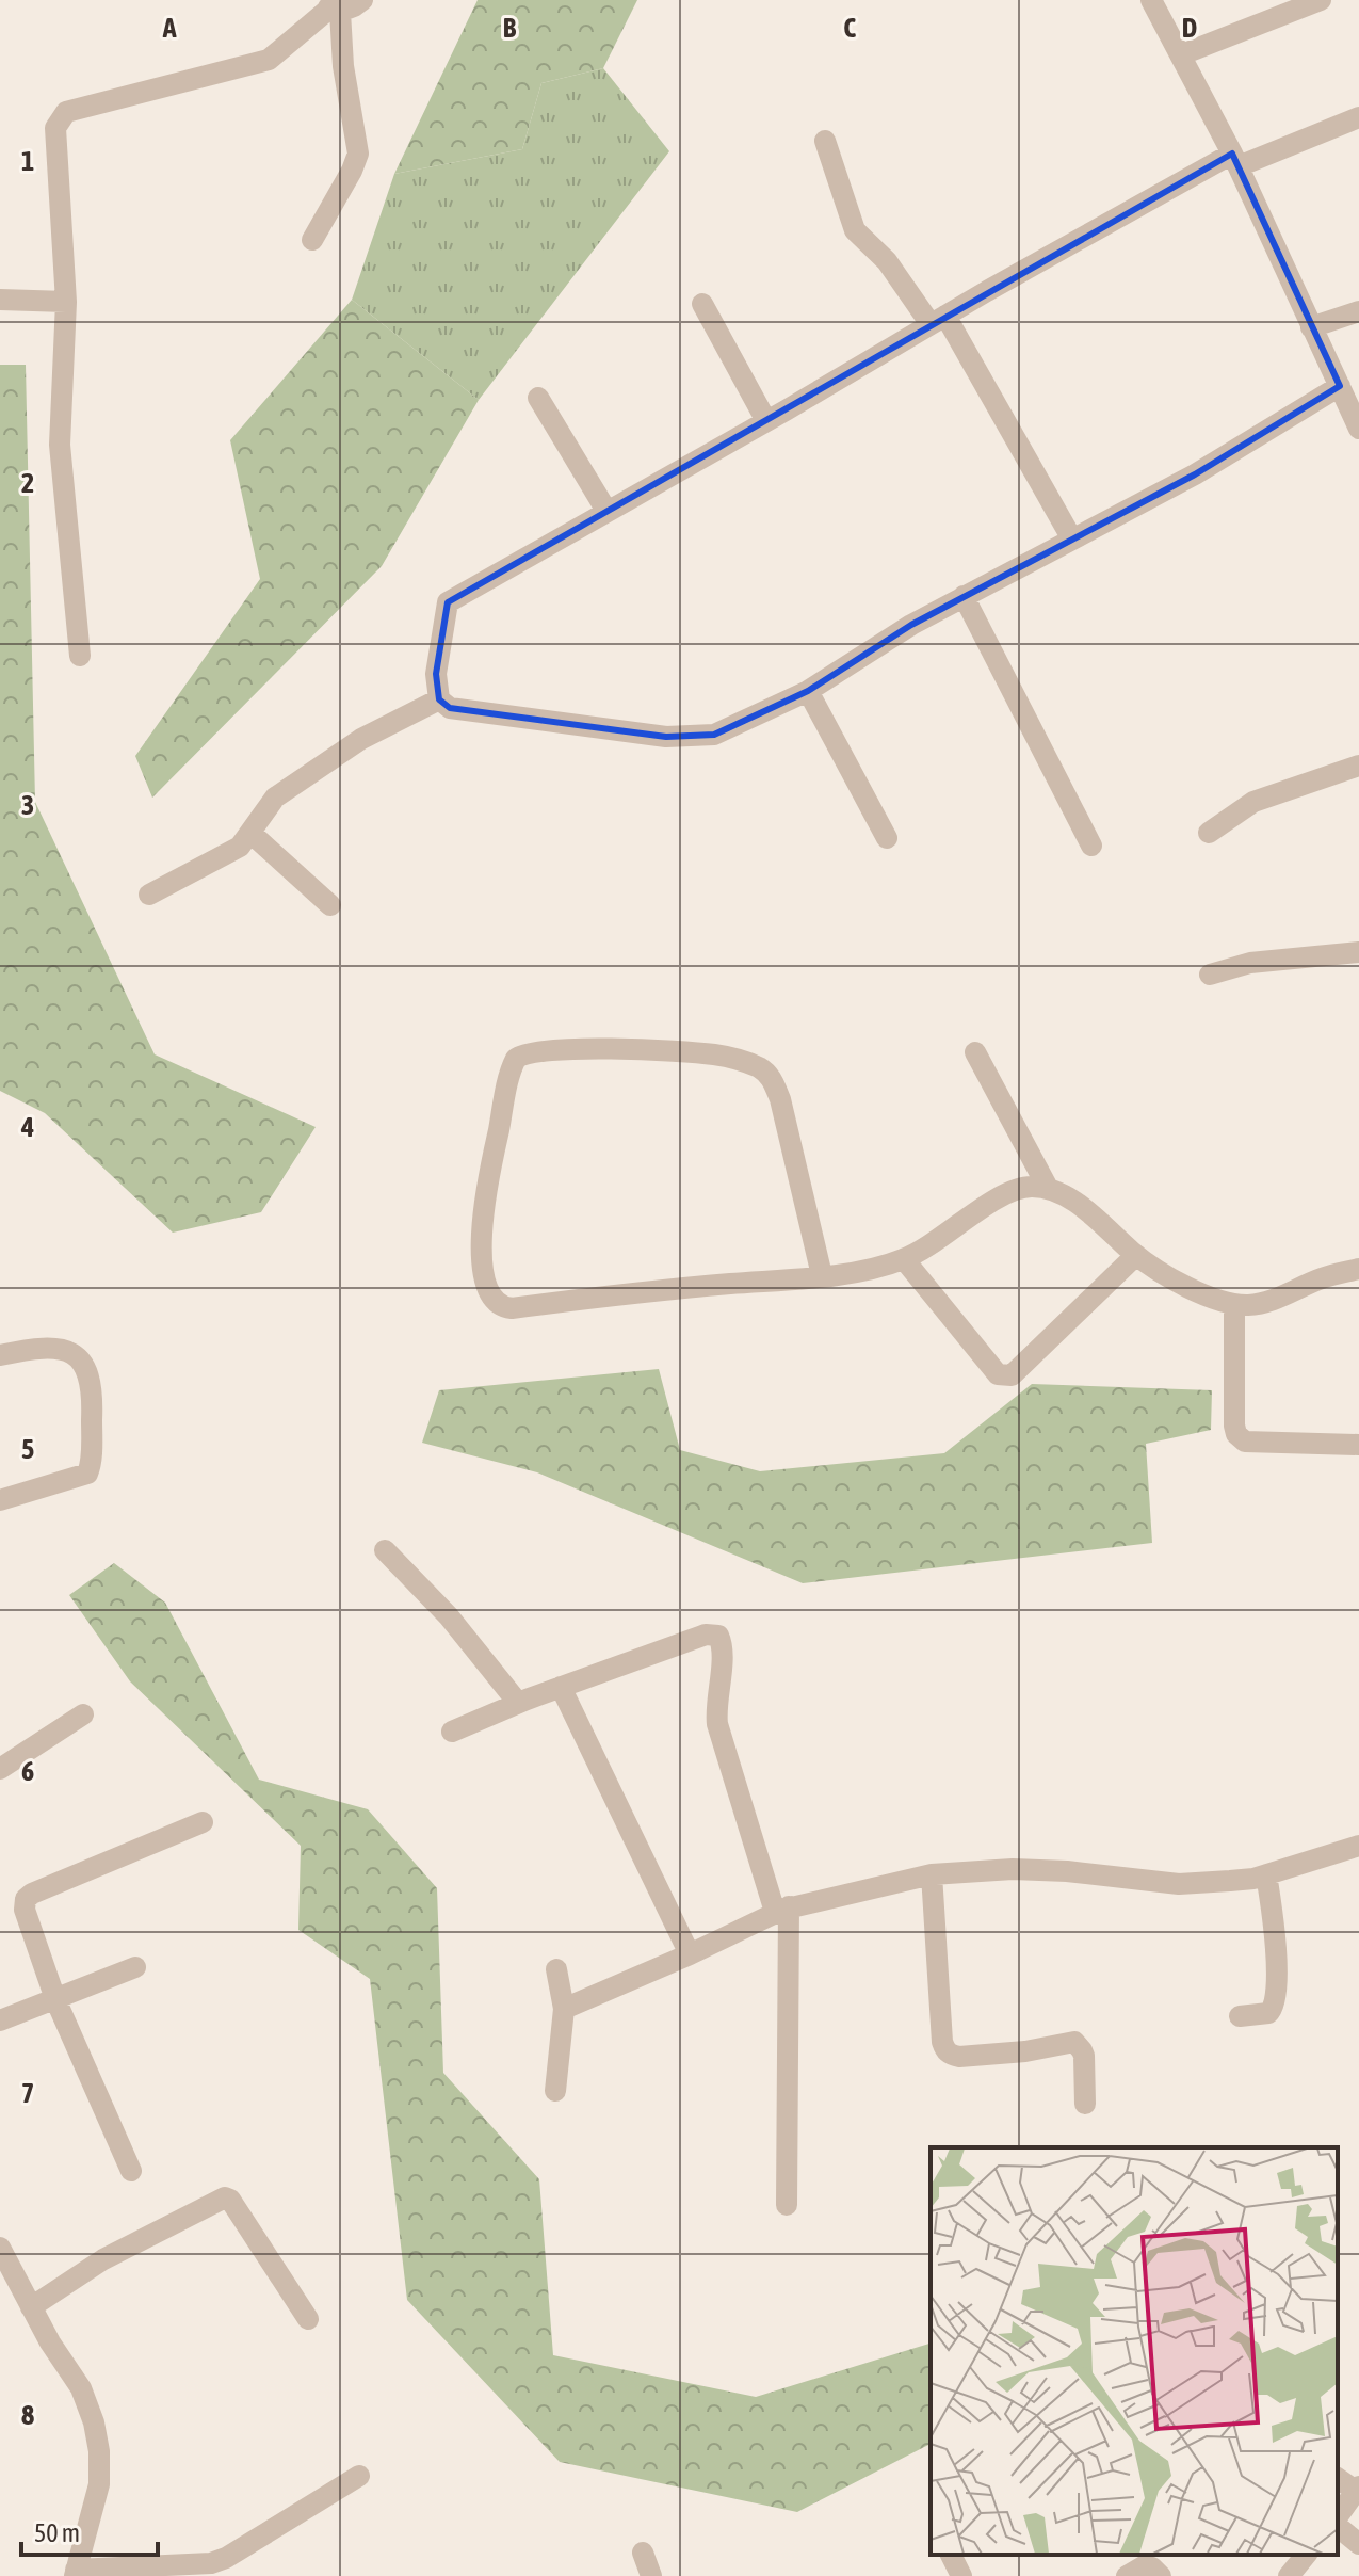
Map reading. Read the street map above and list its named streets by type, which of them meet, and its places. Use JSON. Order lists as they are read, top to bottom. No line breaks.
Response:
{"scale_bar":"50 m","grid":{"columns":["A","B","C","D"],"rows":["1","2","3","4","5","6","7","8"]}}
